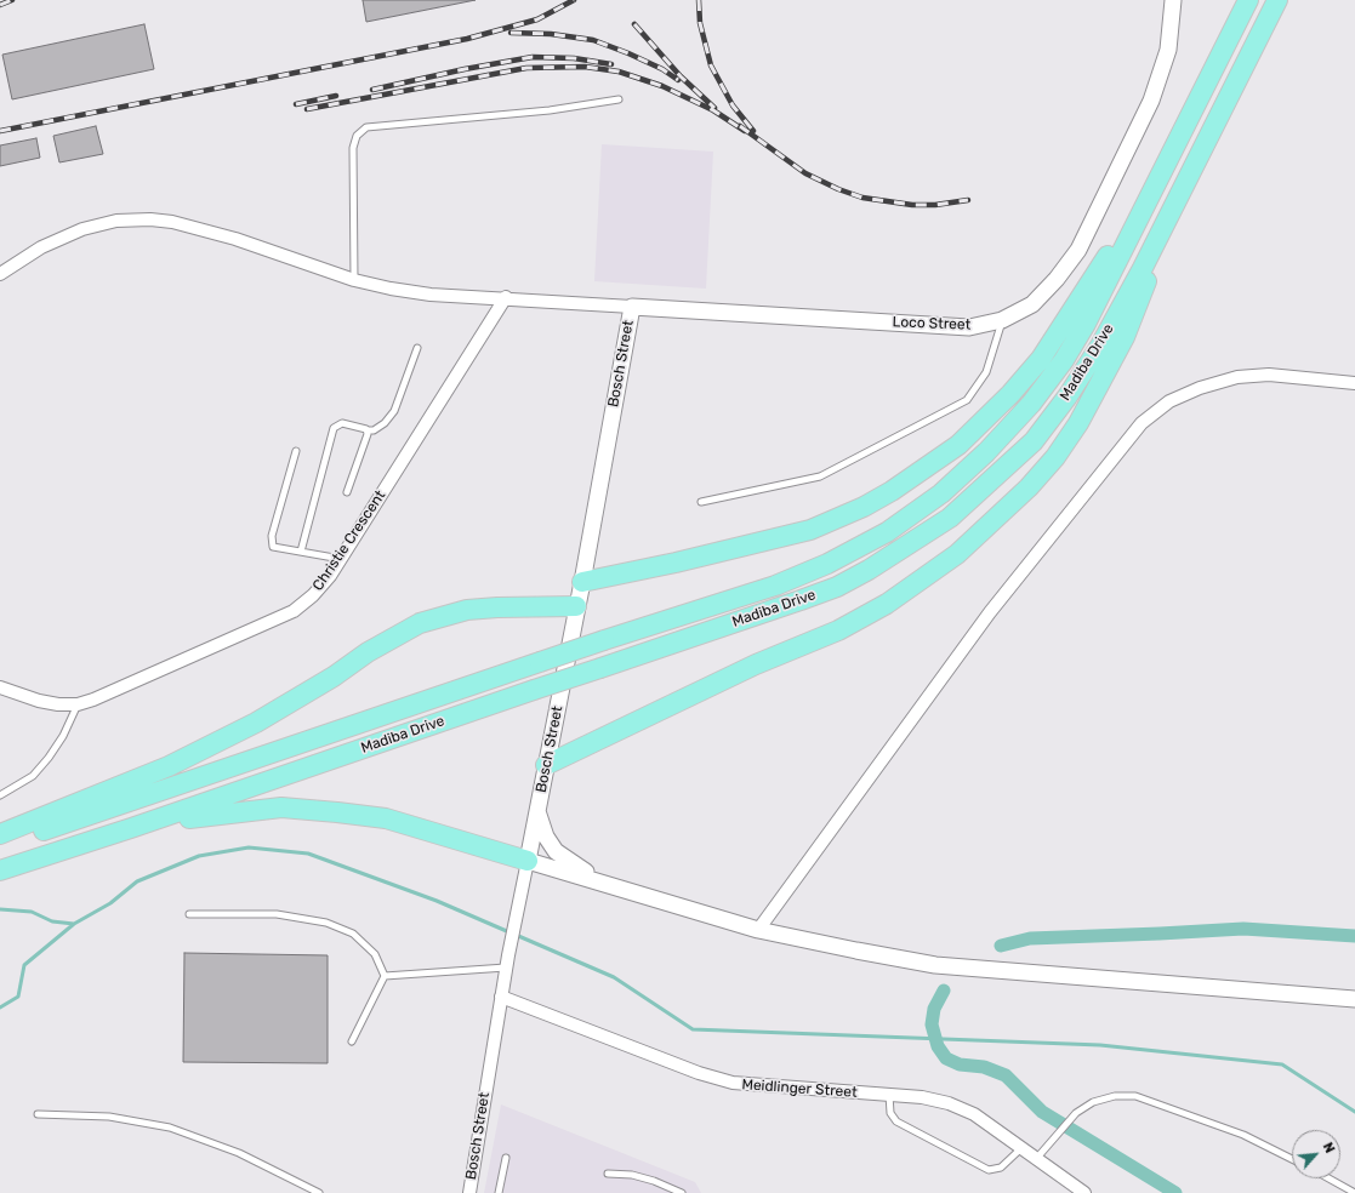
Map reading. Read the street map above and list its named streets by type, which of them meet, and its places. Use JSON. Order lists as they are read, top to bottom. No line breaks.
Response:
{"streets":{"main road":["Madiba Drive"],"street":["Loco Street","Bosch Street","Christie Crescent","Meidlinger Street"]},"crossings":[["Loco Street","Bosch Street"],["Bosch Street","Meidlinger Street"]],"north":"top right"}
